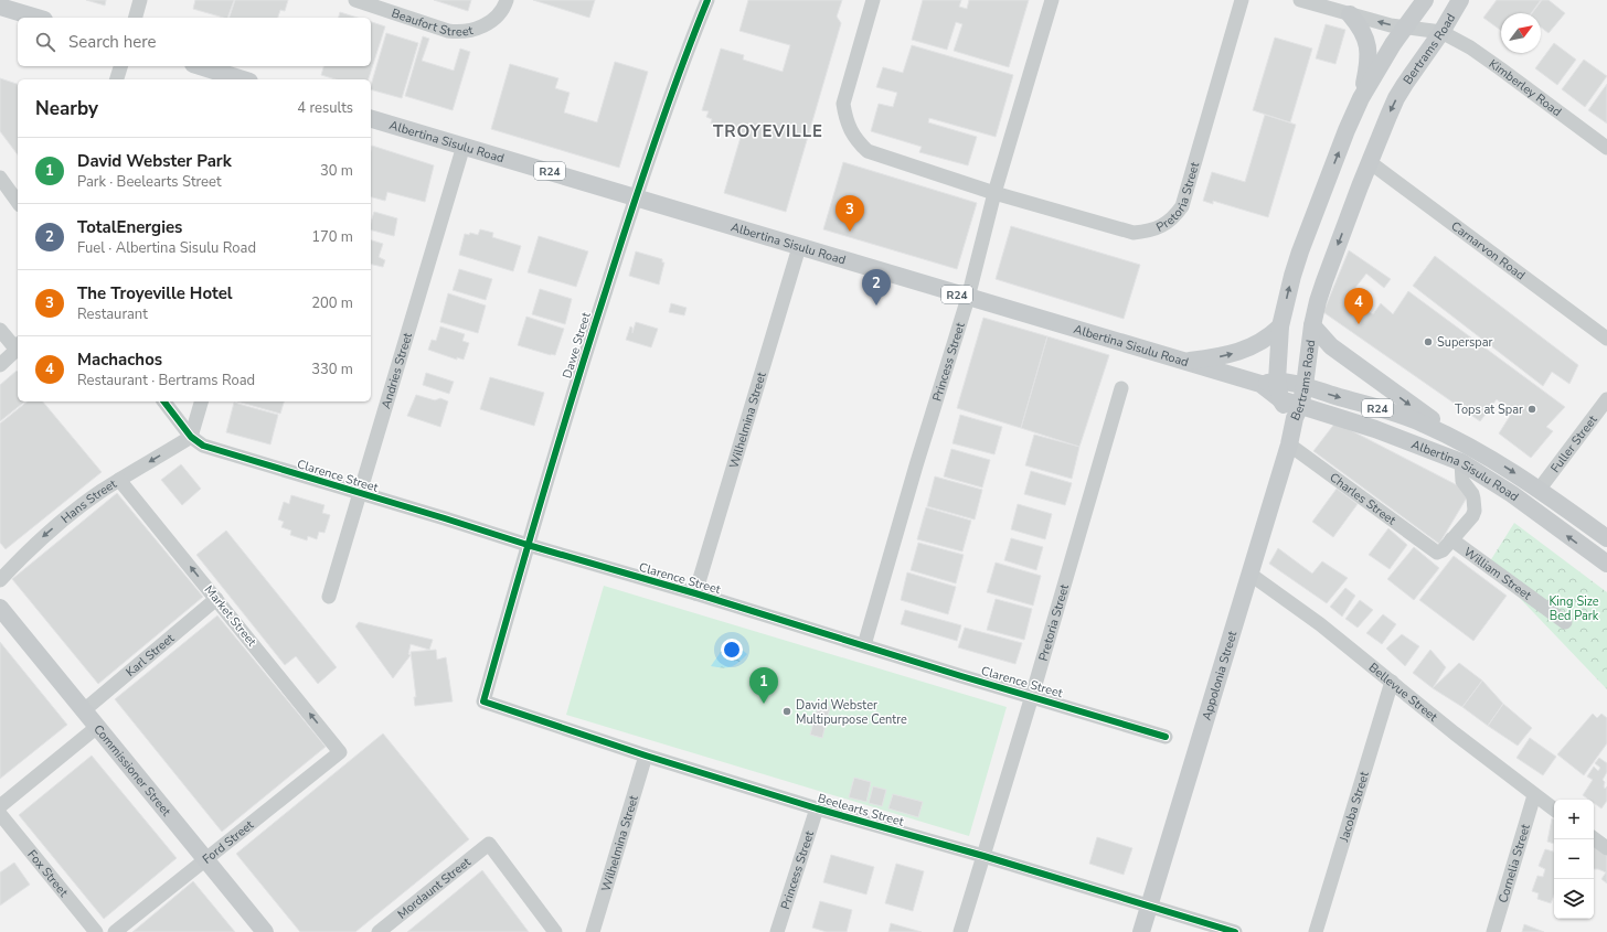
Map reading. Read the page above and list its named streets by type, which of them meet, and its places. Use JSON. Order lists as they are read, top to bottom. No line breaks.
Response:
{"streets":{"main road":["Bertrams Road","Albertina Sisulu Road","R24","Appolonia Street","Commissioner Street"],"street":["Beaufort Street","Kimberley Road","Pretoria Street","Carnarvon Road","Dawe Street","Princess Street","Andries Street","Wilhelmina Street","Fuller Street","Clarence Street","Charles Street","Hans Street","William Street","Market Street","Karl Street","Bellevue Street","Jacoba Street","Beelearts Street","Ford Street","Cornelia Street","Fox Street","Mordaunt Street"]},"crossings":[["Bertrams Road","Kimberley Road"],["Bertrams Road","Albertina Sisulu Road"],["Bertrams Road","Carnarvon Road"],["Bertrams Road","Appolonia Street"],["Albertina Sisulu Road","Dawe Street"],["Albertina Sisulu Road","Princess Street"],["Albertina Sisulu Road","Andries Street"],["Albertina Sisulu Road","Wilhelmina Street"],["Albertina Sisulu Road","Fuller Street"],["Albertina Sisulu Road","Appolonia Street"],["Pretoria Street","Princess Street"],["Pretoria Street","Clarence Street"],["Pretoria Street","Beelearts Street"],["Dawe Street","Clarence Street"],["Dawe Street","Beelearts Street"],["Princess Street","Clarence Street"],["Princess Street","Beelearts Street"],["Andries Street","Clarence Street"],["Wilhelmina Street","Clarence Street"],["Wilhelmina Street","Beelearts Street"],["Clarence Street","Hans Street"],["Charles Street","William Street"],["Charles Street","Appolonia Street"],["Hans Street","Market Street"],["Market Street","Karl Street"],["Market Street","Ford Street"],["Karl Street","Commissioner Street"],["Appolonia Street","Bellevue Street"],["Appolonia Street","Beelearts Street"],["Bellevue Street","Jacoba Street"],["Bellevue Street","Cornelia Street"],["Commissioner Street","Ford Street"]],"one_way":["Hans Street","Market Street"],"districts":["TROYEVILLE"],"parks":["King Size Bed Park"],"places":["Superspar","Tops at Spar","David Webster Multipurpose Centre"],"north":"top right","page":{"search":"Search here","heading":["Nearby","4 results"],"list":[{"mark":"1","name":"David Webster Park","note":"Park · Beelearts Street","value":"30 m"},{"mark":"2","name":"TotalEnergies","note":"Fuel · Albertina Sisulu Road","value":"170 m"},{"mark":"3","name":"The Troyeville Hotel","note":"Restaurant","value":"200 m"},{"mark":"4","name":"Machachos","note":"Restaurant · Bertrams Road","value":"330 m"}],"pins":["3","2","4","1"],"map_buttons":["+","−"]}}
